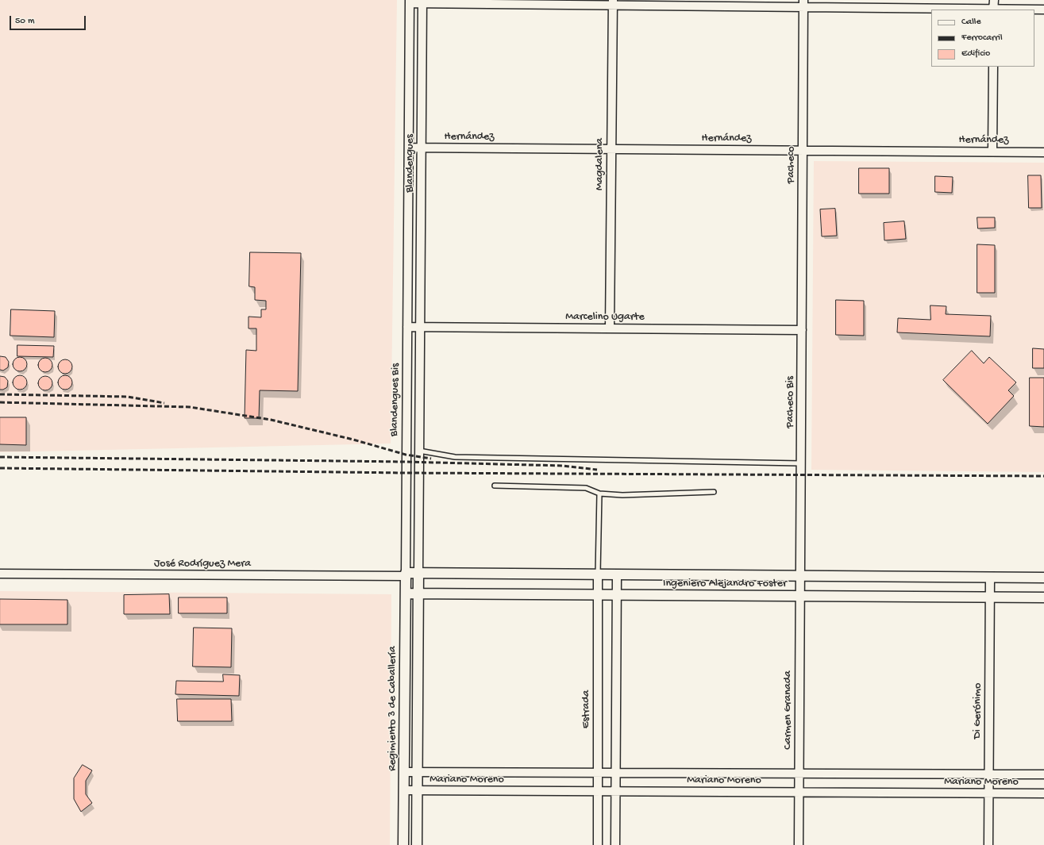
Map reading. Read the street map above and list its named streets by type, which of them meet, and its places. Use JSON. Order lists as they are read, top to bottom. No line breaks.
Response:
{"streets":{"street":["Hernández","Blandengues","Magdalena","Pacheco","Marcelino Ugarte","Blandengues Bis","Pacheco Bis","José Rodríguez Mera","Ingeniero Alejandro Foster","Regimiento 3 de Caballería","Estrada","Carmen Granada","Di Gerónimo","Mariano Moreno"]},"crossings":[["Hernández","Blandengues"],["Hernández","Magdalena"],["Hernández","Pacheco"],["Blandengues","Marcelino Ugarte"],["Blandengues","Blandengues Bis"],["Magdalena","Marcelino Ugarte"],["Pacheco","Marcelino Ugarte"],["Pacheco","Pacheco Bis"],["Marcelino Ugarte","Blandengues Bis"],["Marcelino Ugarte","Pacheco Bis"],["Blandengues Bis","José Rodríguez Mera"],["Blandengues Bis","Ingeniero Alejandro Foster"],["Blandengues Bis","Regimiento 3 de Caballería"],["Pacheco Bis","Ingeniero Alejandro Foster"],["Pacheco Bis","Carmen Granada"],["José Rodríguez Mera","Ingeniero Alejandro Foster"],["José Rodríguez Mera","Regimiento 3 de Caballería"],["Ingeniero Alejandro Foster","Regimiento 3 de Caballería"],["Ingeniero Alejandro Foster","Estrada"],["Ingeniero Alejandro Foster","Carmen Granada"],["Ingeniero Alejandro Foster","Di Gerónimo"],["Regimiento 3 de Caballería","Mariano Moreno"],["Estrada","Mariano Moreno"],["Carmen Granada","Mariano Moreno"],["Di Gerónimo","Mariano Moreno"]],"legend":["Calle","Ferrocarril","Edificio"],"scale_bar":"50 m"}
